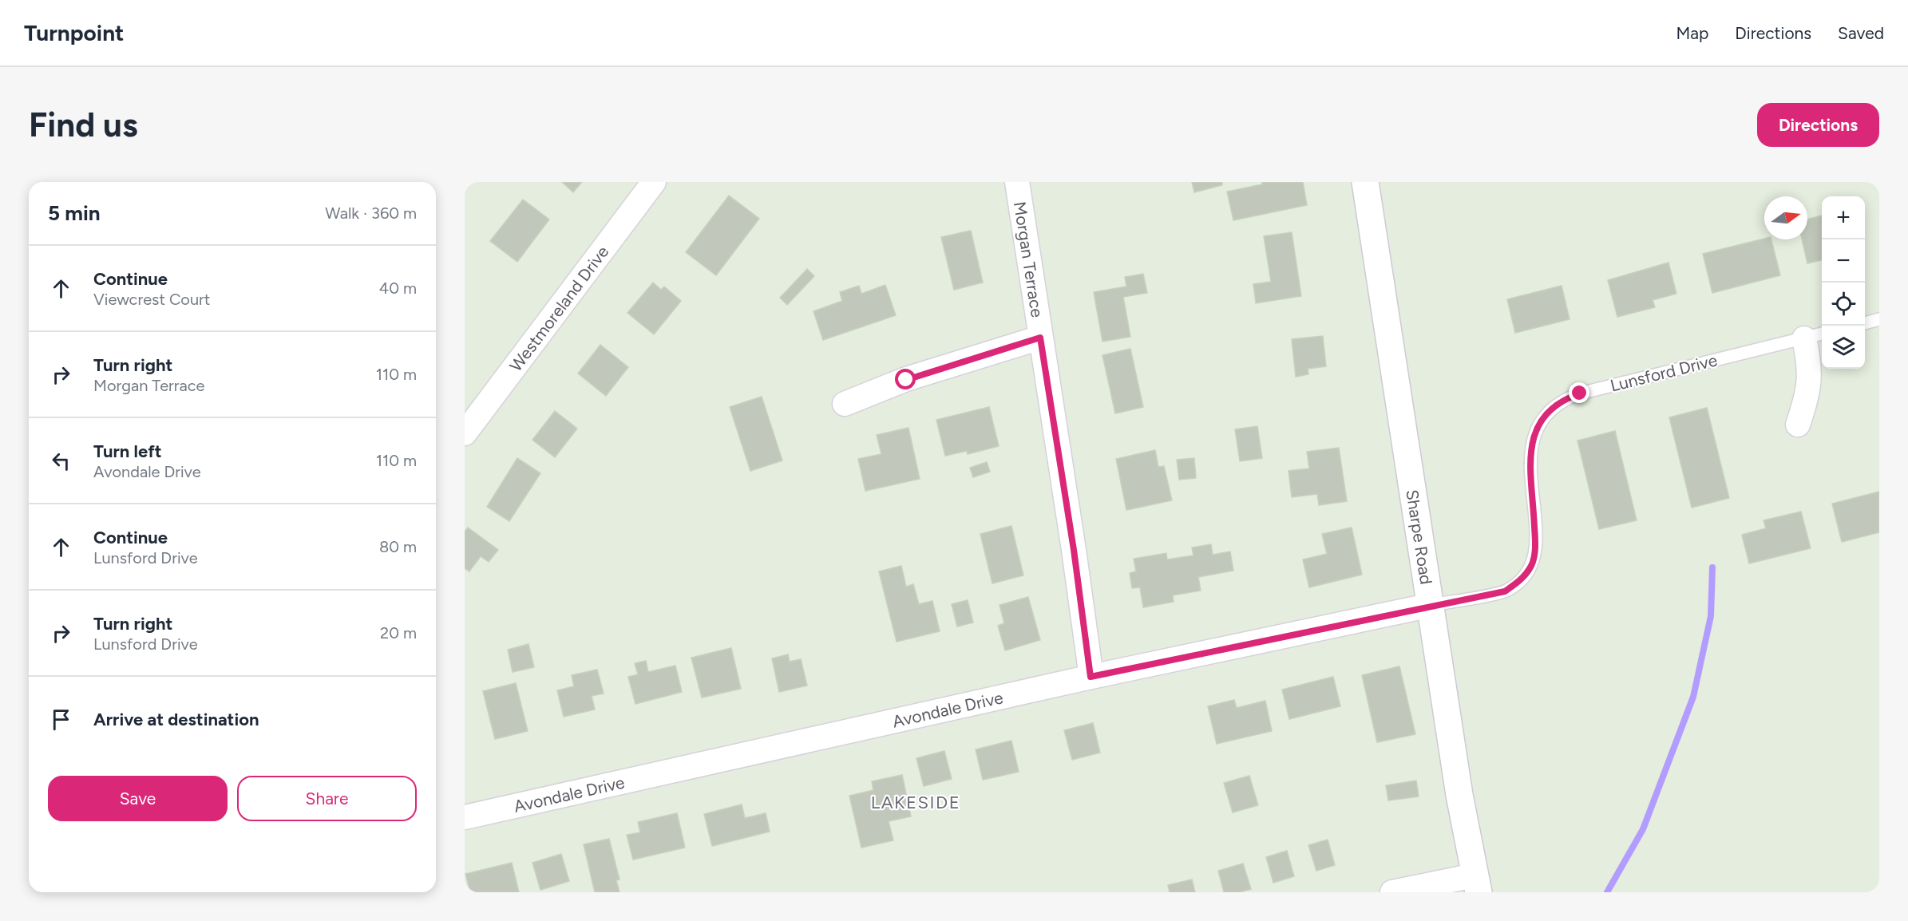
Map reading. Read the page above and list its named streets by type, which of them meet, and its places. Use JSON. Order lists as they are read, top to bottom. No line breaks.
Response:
{"streets":{"street":["Morgan Terrace","Westmoreland Drive","Sharpe Road","Avondale Drive"],"lane":["Lunsford Drive"]},"crossings":[["Morgan Terrace","Avondale Drive"],["Lunsford Drive","Sharpe Road"],["Lunsford Drive","Avondale Drive"],["Sharpe Road","Avondale Drive"]],"districts":["LAKESIDE"],"north":"right","page":{"header":"Turnpoint","nav":["Map","Directions","Saved"],"buttons":["Directions",["Save","Share"]],"title":"Find us","heading":["5 min","Walk · 360 m"],"map_buttons":["+","−"],"list":[["Continue","Viewcrest Court","40 m"],["Turn right","Morgan Terrace","110 m"],["Turn left","Avondale Drive","110 m"],["Continue","Lunsford Drive","80 m"],["Turn right","Lunsford Drive","20 m"],"Arrive at destination"]}}
